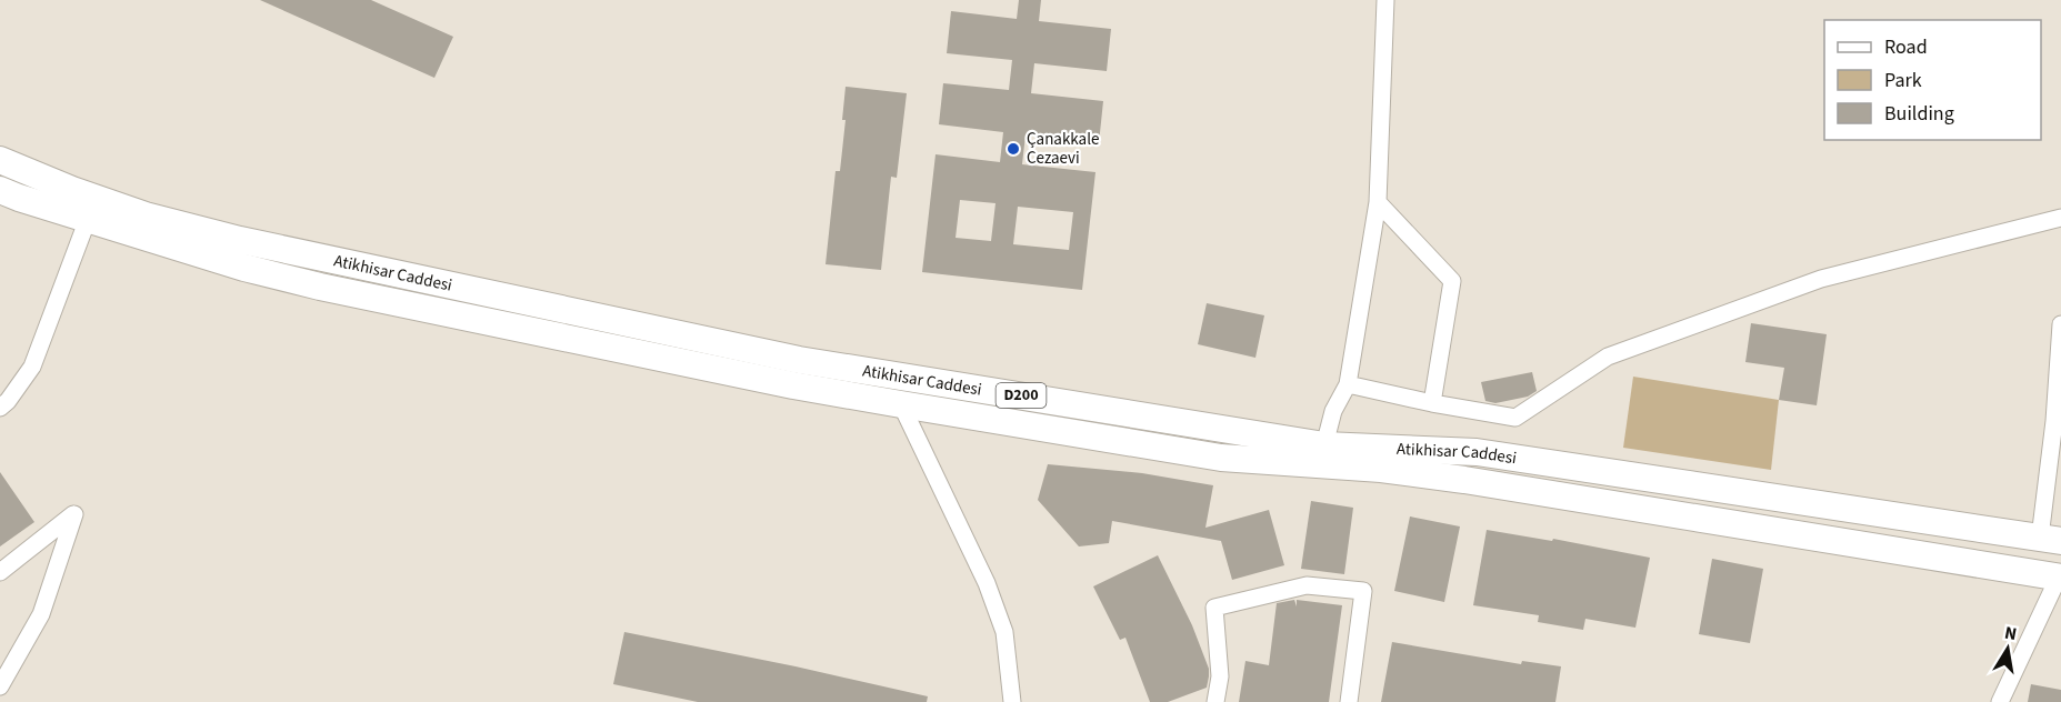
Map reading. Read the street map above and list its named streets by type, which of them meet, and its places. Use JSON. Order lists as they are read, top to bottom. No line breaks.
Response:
{"streets":{"highway":["Atikhisar Caddesi","D200"]},"places":["Çanakkale Cezaevi"],"legend":["Road","Park","Building"],"north":"top"}
